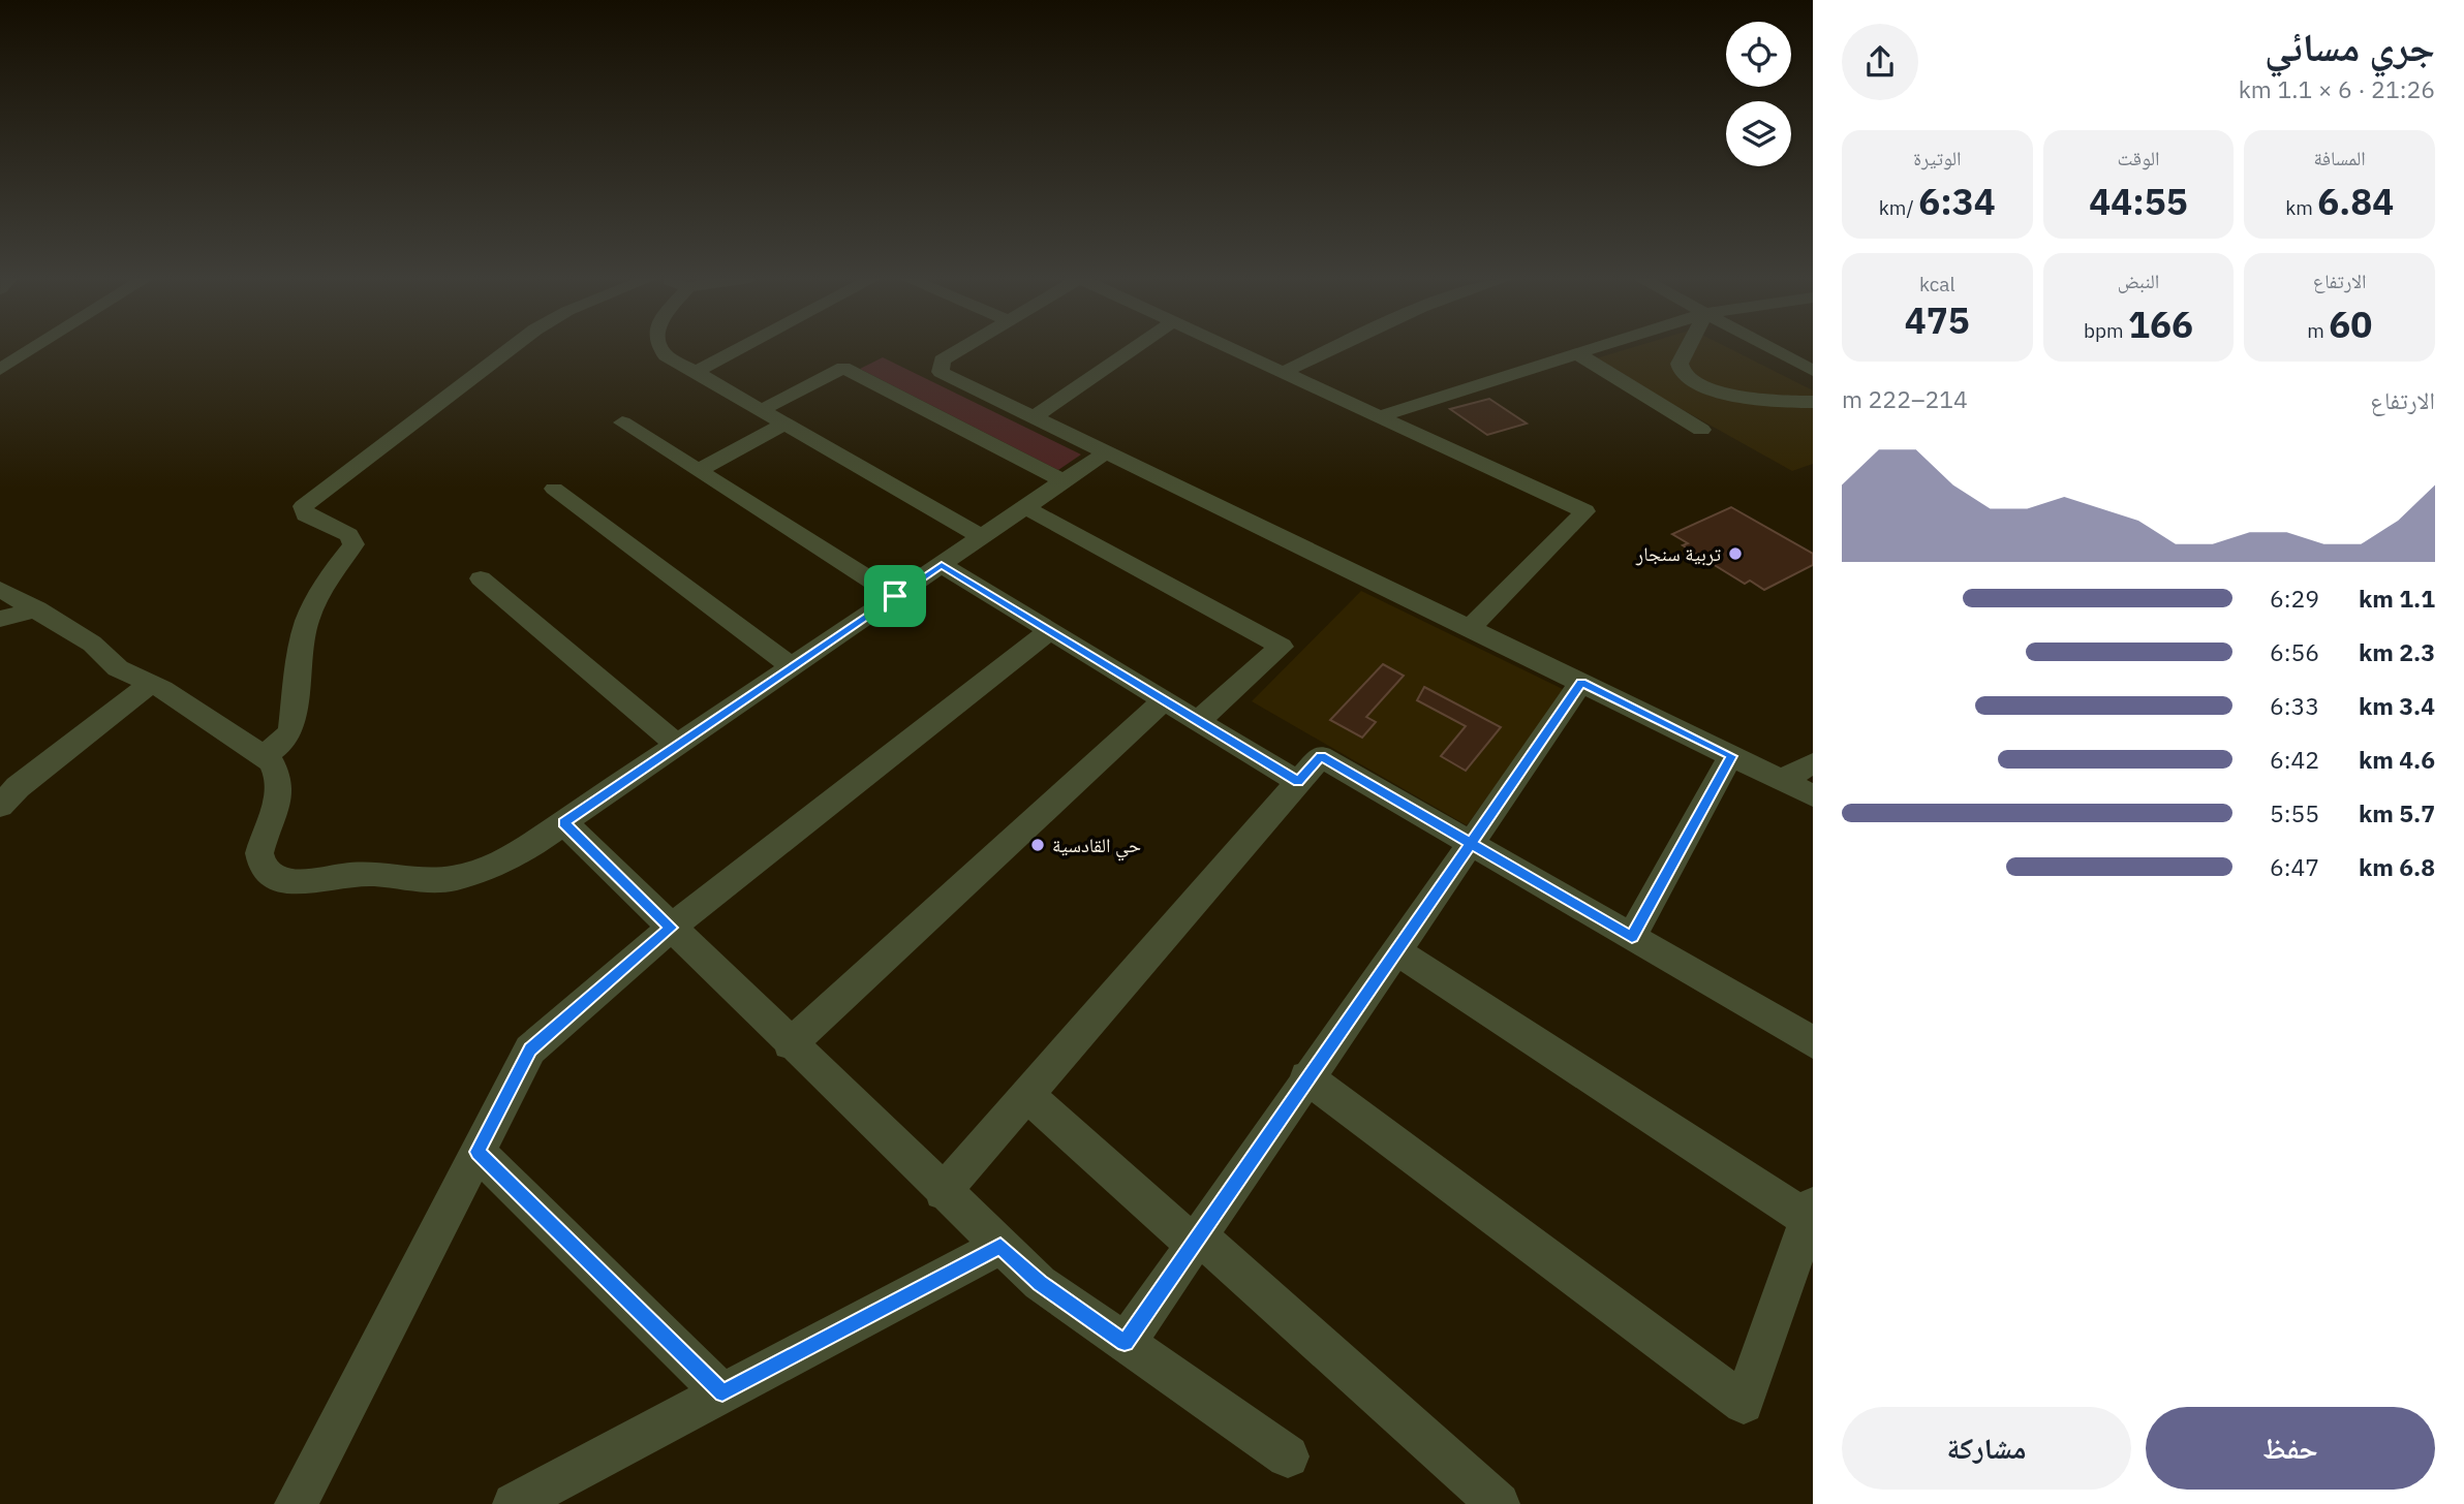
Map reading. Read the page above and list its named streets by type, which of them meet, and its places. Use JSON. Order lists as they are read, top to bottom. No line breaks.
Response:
{"places":["تربية سنجار","حي القادسية"],"page":{"heading":["جري مسائي","21:26 · 6 × 1.1 km"],"stats":[["المسافة","6.84 km"],["الوقت","44:55"],["الوتيرة","6:34 /km"],["الارتفاع","60 m"],["النبض","166 bpm"],["kcal","475"]],"chart":["الارتفاع","214–222 m"],"list":[{"name":"1.1 km","note":"6:29"},{"name":"2.3 km","note":"6:56"},{"name":"3.4 km","note":"6:33"},{"name":"4.6 km","note":"6:42"},{"name":"5.7 km","note":"5:55"},{"name":"6.8 km","note":"6:47"}],"buttons":["حفظ","مشاركة"]}}
